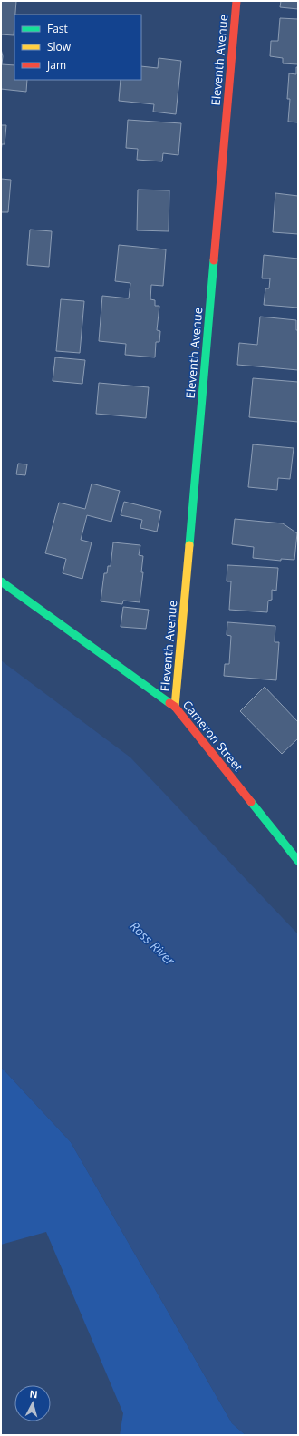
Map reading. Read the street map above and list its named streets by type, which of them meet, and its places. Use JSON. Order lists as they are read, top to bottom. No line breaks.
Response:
{"streets":{"street":["Eleventh Avenue","Cameron Street"]},"crossings":[["Eleventh Avenue","Cameron Street"]],"water":["Ross River"],"legend":["Fast","Slow","Jam"],"north":"top"}
